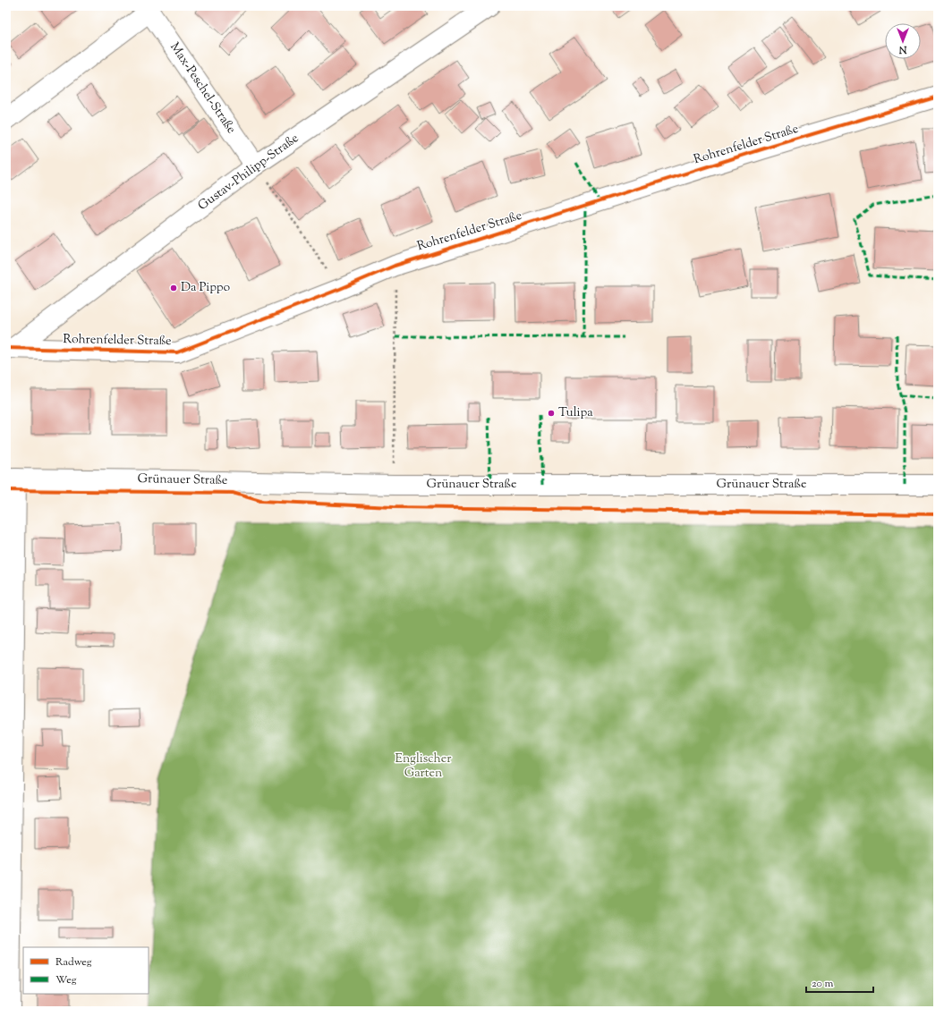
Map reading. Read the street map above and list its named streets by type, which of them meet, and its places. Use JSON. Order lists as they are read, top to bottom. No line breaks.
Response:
{"streets":{"street":["Max-Peschel-Straße","Rohrenfelder Straße","Gustav-Philipp-Straße","Grünauer Straße"]},"crossings":[["Max-Peschel-Straße","Gustav-Philipp-Straße"],["Rohrenfelder Straße","Gustav-Philipp-Straße"]],"parks":["Englischer Garten"],"places":["Da Pippo","Tulipa"],"legend":["Radweg","Weg"],"scale_bar":"20 m","north":"bottom"}
